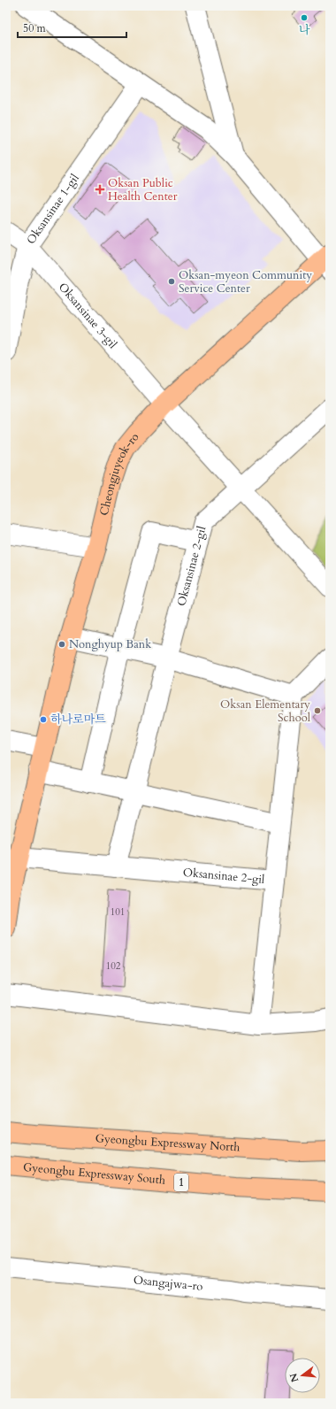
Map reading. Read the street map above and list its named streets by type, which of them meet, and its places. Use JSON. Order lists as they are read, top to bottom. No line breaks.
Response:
{"streets":{"main road":["Cheongjuyeok-ro","Gyeongbu Expressway North","Gyeongbu Expressway South","1"],"street":["Oksansinae 1-gil","Oksansinae 3-gil","Oksansinae 2-gil","Osangajwa-ro"]},"crossings":[["Oksansinae 1-gil","Oksansinae 3-gil"],["Oksansinae 3-gil","Cheongjuyeok-ro"],["Cheongjuyeok-ro","Oksansinae 2-gil"]],"places":{"other":["나","Oksan-myeon Community Service Center","Nonghyup Bank","Oksan Elementary School","하나로마트"],"health":["Oksan Public Health Center"]},"house_numbers":["101","102"],"scale_bar":"50 m","north":"left"}
